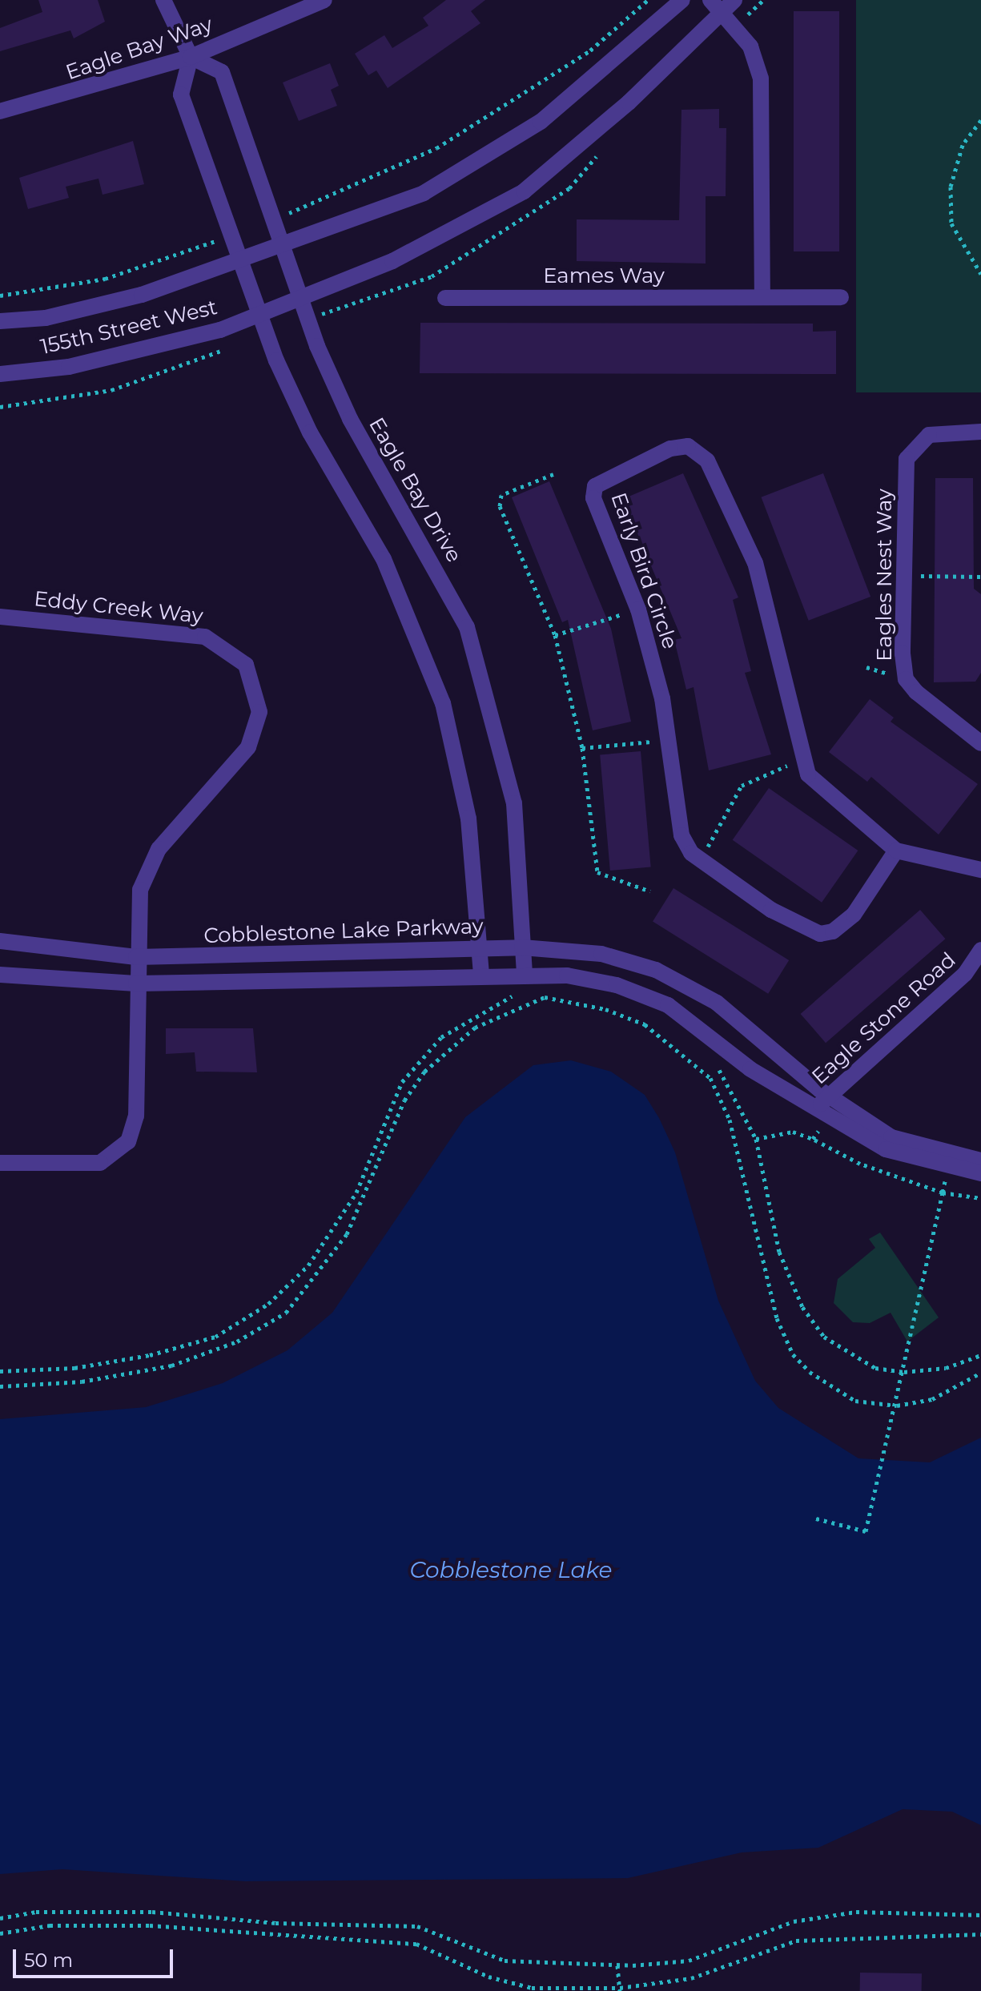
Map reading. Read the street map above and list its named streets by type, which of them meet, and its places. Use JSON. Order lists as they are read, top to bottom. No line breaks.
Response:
{"streets":{"street":["Eagle Bay Way","Eames Way","155th Street West","Eagle Bay Drive","Early Bird Circle","Eagles Nest Way","Eddy Creek Way","Cobblestone Lake Parkway","Eagle Stone Road"]},"crossings":[["Eagle Bay Way","Eagle Bay Drive"],["155th Street West","Eagle Bay Drive"],["Eagle Bay Drive","Cobblestone Lake Parkway"],["Eddy Creek Way","Cobblestone Lake Parkway"],["Cobblestone Lake Parkway","Eagle Stone Road"]],"water":["Cobblestone Lake"],"scale_bar":"50 m"}
